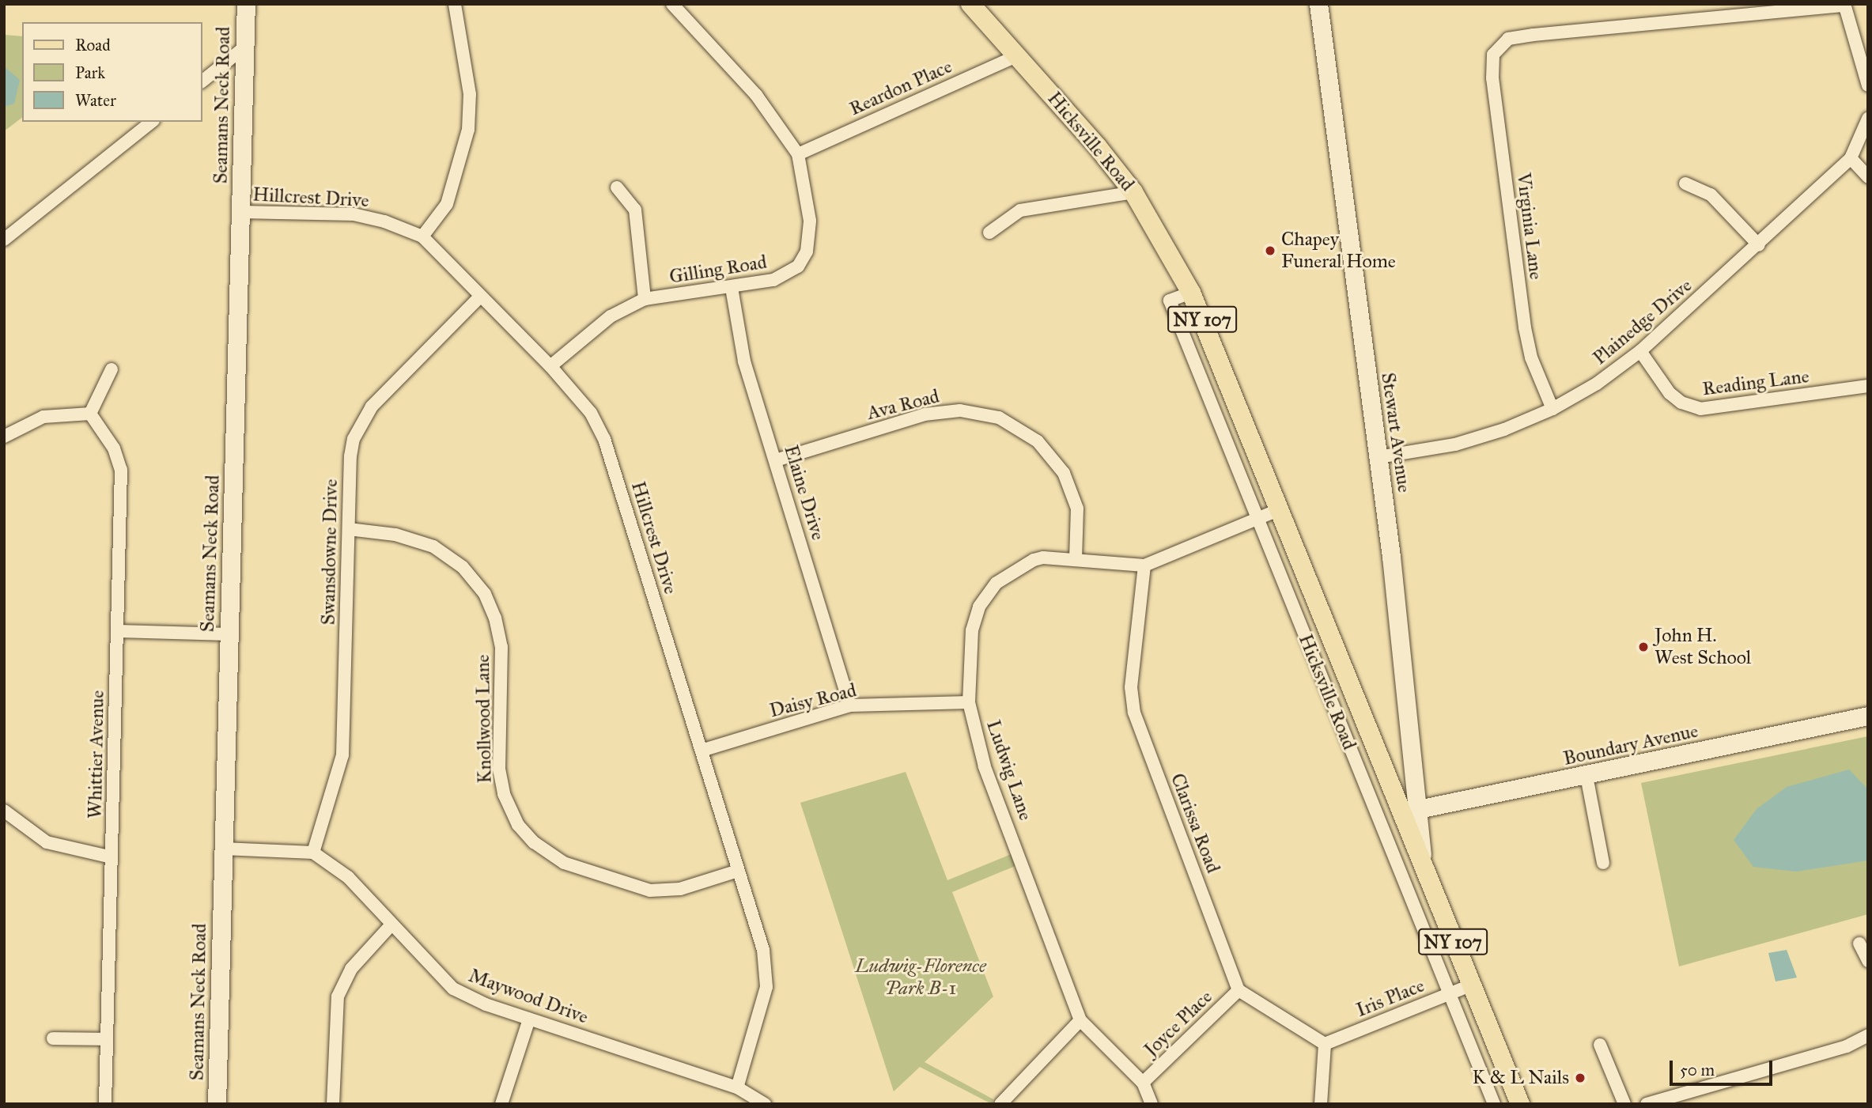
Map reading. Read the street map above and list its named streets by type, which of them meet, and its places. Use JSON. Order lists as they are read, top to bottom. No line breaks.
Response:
{"streets":{"main road":["Seamans Neck Road","Hicksville Road","NY 107","Stewart Avenue","Boundary Avenue"],"street":["Reardon Place","Hillcrest Drive","Virginia Lane","Gilling Road","Plainedge Drive","Reading Lane","Ava Road","Elaine Drive","Swansdowne Drive","Daisy Road","Knollwood Lane","Whittier Avenue","Ludwig Lane","Clarissa Road","Maywood Drive","Iris Place","Joyce Place"]},"crossings":[["Reardon Place","Hicksville Road"],["Reardon Place","Gilling Road"],["Seamans Neck Road","Hillcrest Drive"],["Hicksville Road","Stewart Avenue"],["Hicksville Road","Boundary Avenue"],["Hicksville Road","Ludwig Lane"],["Hicksville Road","Iris Place"],["Hillcrest Drive","Gilling Road"],["Hillcrest Drive","Swansdowne Drive"],["Hillcrest Drive","Daisy Road"],["Hillcrest Drive","Knollwood Lane"],["Hillcrest Drive","Maywood Drive"],["Virginia Lane","Plainedge Drive"],["Gilling Road","Elaine Drive"],["Plainedge Drive","Reading Lane"],["Plainedge Drive","Stewart Avenue"],["Ava Road","Elaine Drive"],["Ava Road","Ludwig Lane"],["Stewart Avenue","Boundary Avenue"],["Elaine Drive","Daisy Road"],["Swansdowne Drive","Knollwood Lane"],["Swansdowne Drive","Maywood Drive"],["Daisy Road","Ludwig Lane"],["Ludwig Lane","Clarissa Road"],["Ludwig Lane","Joyce Place"],["Clarissa Road","Joyce Place"]],"parks":["Ludwig-Florence Park B-1"],"places":["Chapey Funeral Home","John H. West School","K & L Nails"],"legend":["Road","Park","Water"],"scale_bar":"50 m"}
